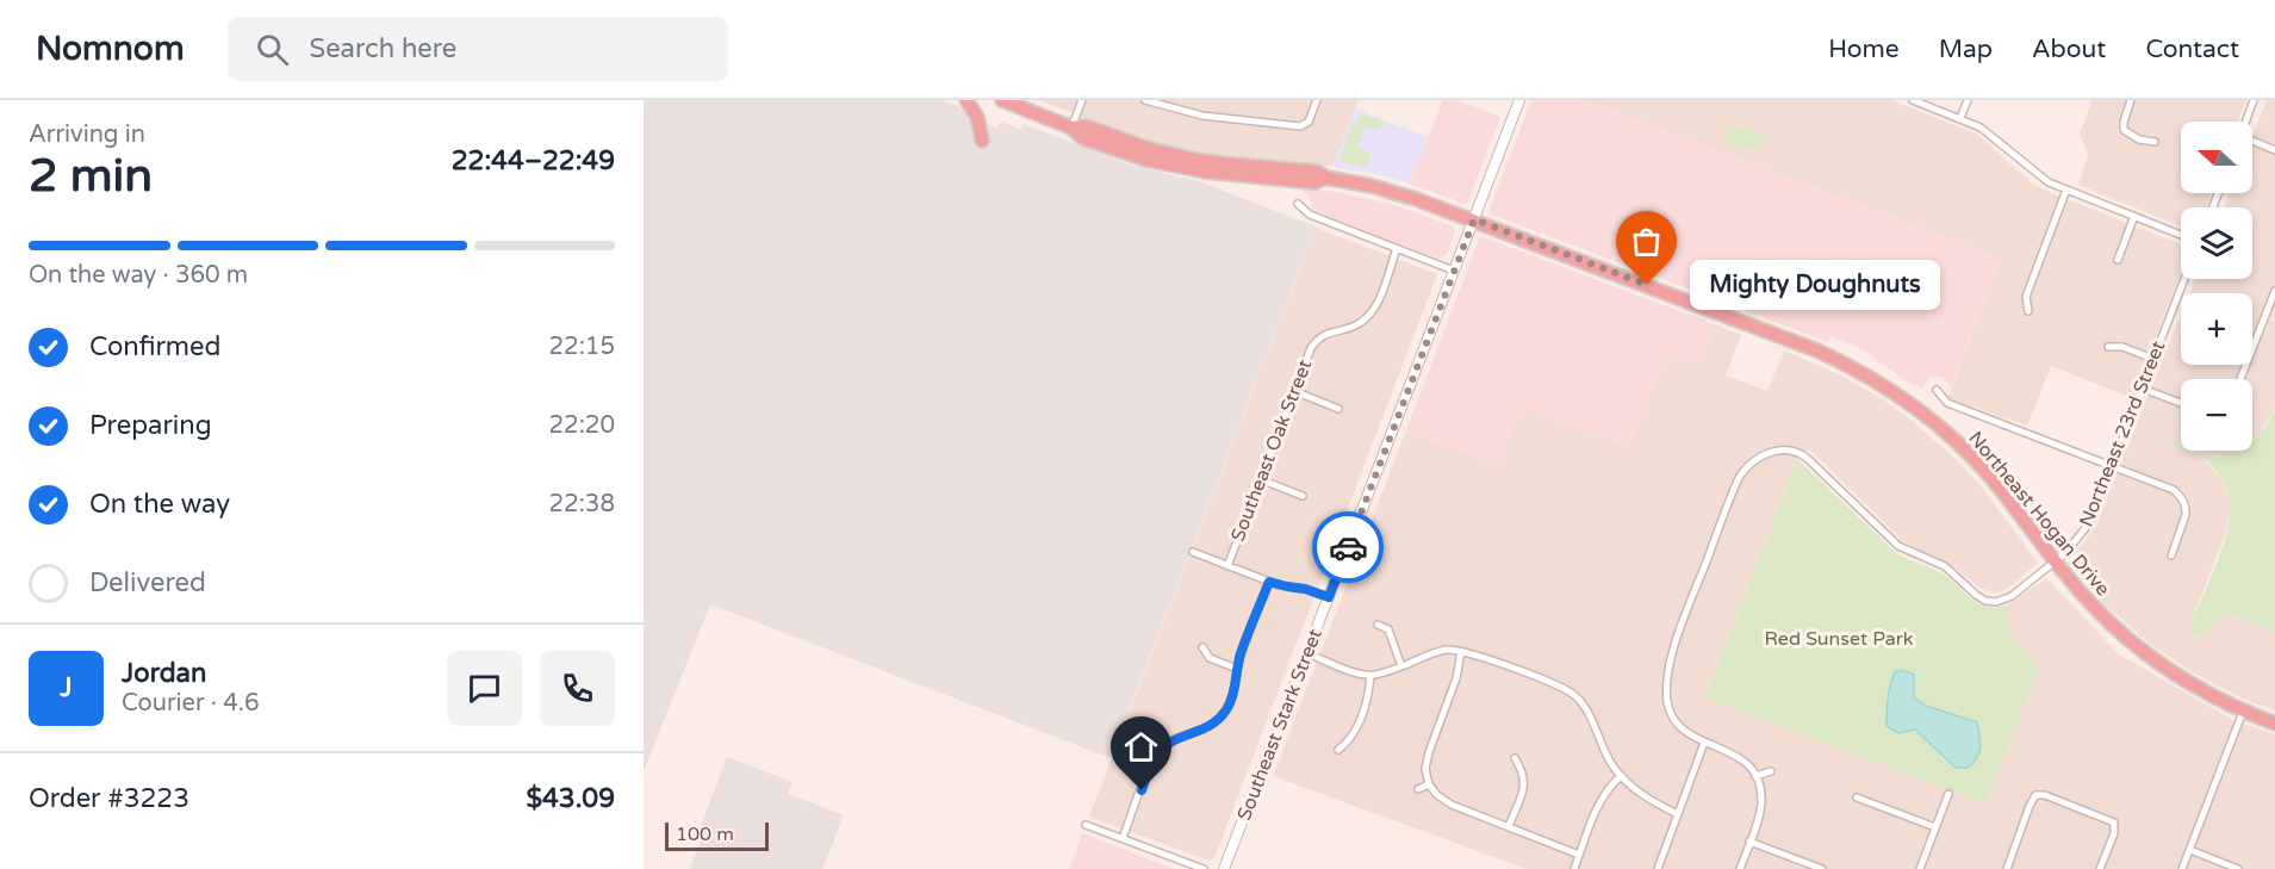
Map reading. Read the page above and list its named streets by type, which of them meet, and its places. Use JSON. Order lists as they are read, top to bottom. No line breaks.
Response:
{"streets":{"highway":["Northeast Hogan Drive"],"main road":["Southeast Stark Street"],"street":["Northeast 23rd Street","Southeast Oak Street"]},"crossings":[["Northeast 23rd Street","Northeast Hogan Drive"],["Northeast Hogan Drive","Southeast Stark Street"]],"parks":["Red Sunset Park"],"places":["Mighty Doughnuts"],"scale_bar":"100 m","north":"left","page":{"header":"Nomnom","search":"Search here","nav":["Home","Map","About","Contact"],"heading":["2 min","Arriving in","22:44–22:49"],"panel":["Jordan","Courier · 4.6","Order #3223","$43.09"],"map_buttons":["+","−"],"bar":"On the way · 360 m","bubble":"Mighty Doughnuts","list":[["Confirmed","22:15"],["Preparing","22:20"],["On the way","22:38"],"Delivered"],"round":"J","scale":"100 m"}}
